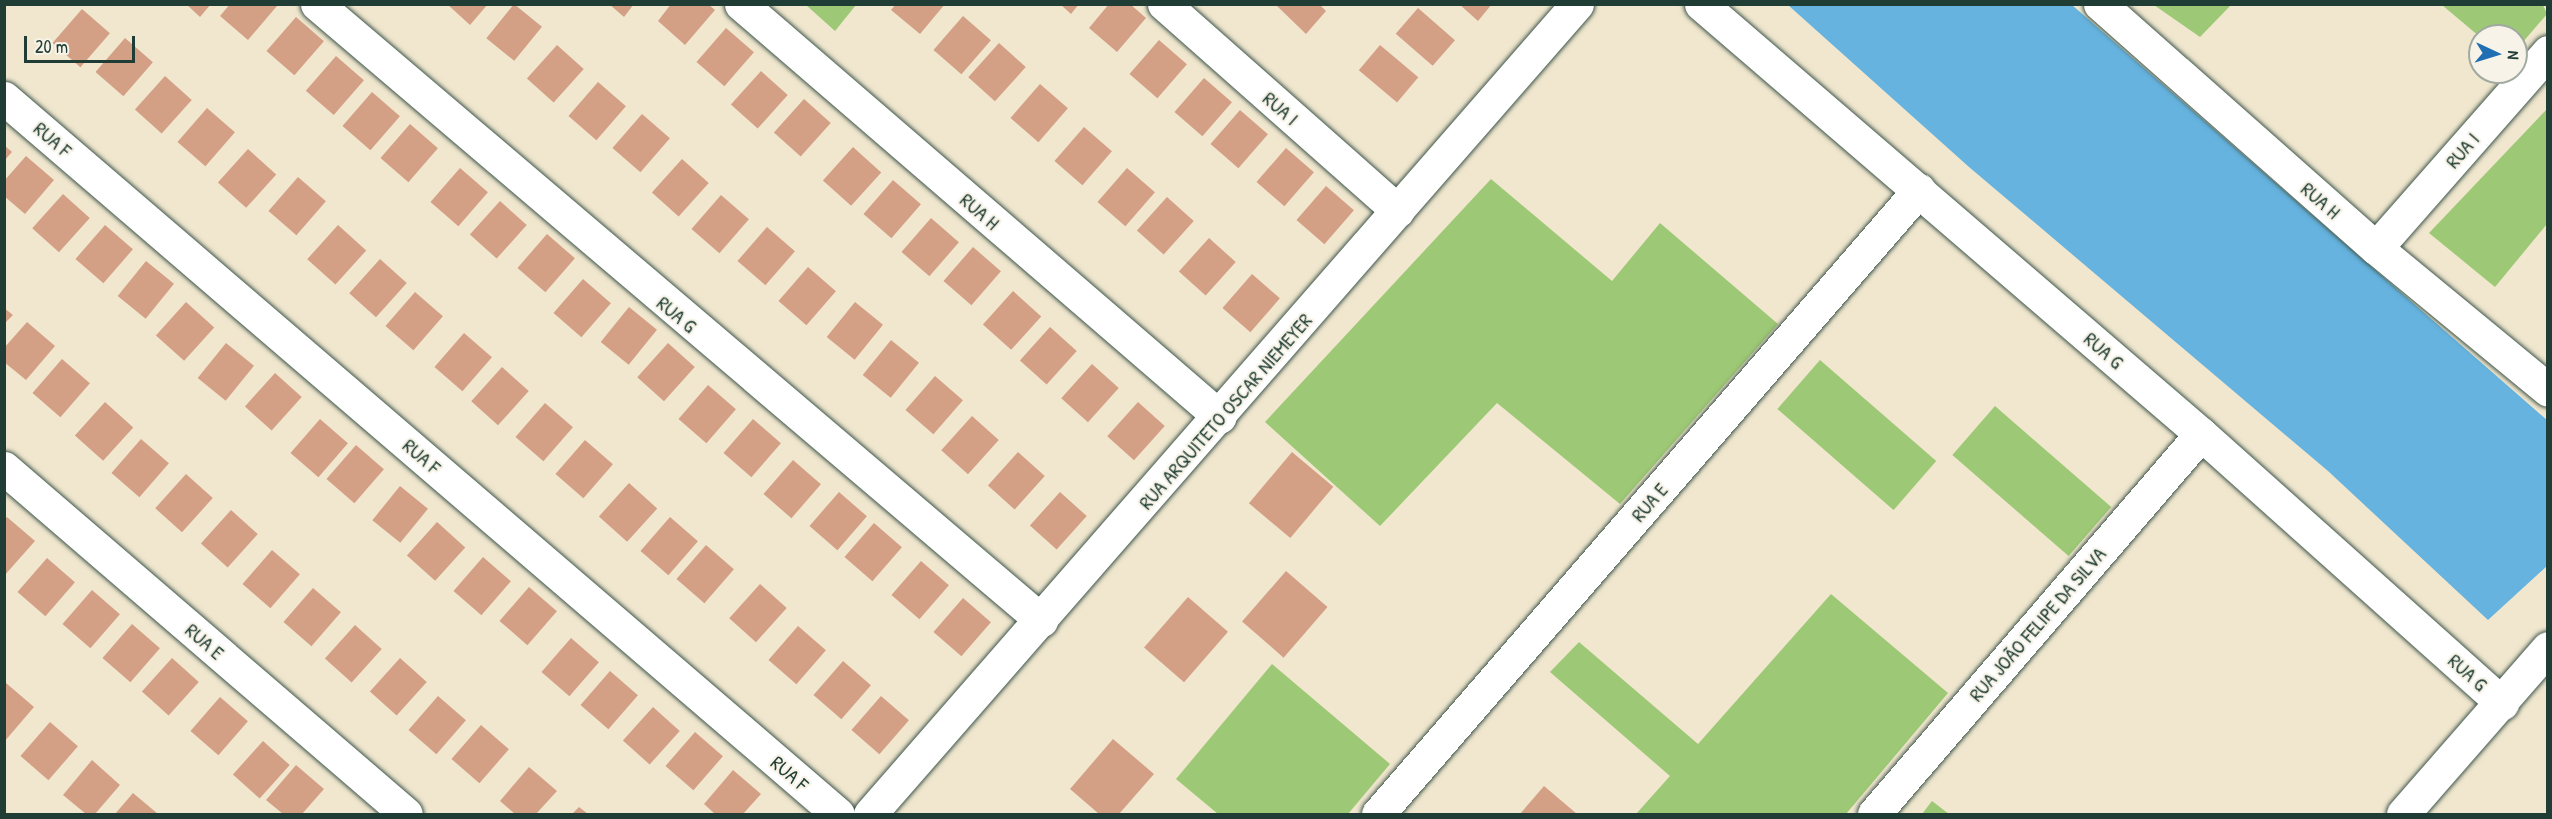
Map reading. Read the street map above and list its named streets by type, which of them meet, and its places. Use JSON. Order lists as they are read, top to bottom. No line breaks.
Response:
{"streets":{"street":["RUA I","RUA F","RUA H","RUA G","RUA ARQUITETO OSCAR NIEMEYER","RUA E","RUA JOÃO FELIPE DA SILVA"]},"crossings":[["RUA I","RUA H"],["RUA I","RUA ARQUITETO OSCAR NIEMEYER"],["RUA H","RUA ARQUITETO OSCAR NIEMEYER"],["RUA G","RUA ARQUITETO OSCAR NIEMEYER"],["RUA G","RUA E"],["RUA G","RUA JOÃO FELIPE DA SILVA"]],"scale_bar":"20 m","north":"right"}
